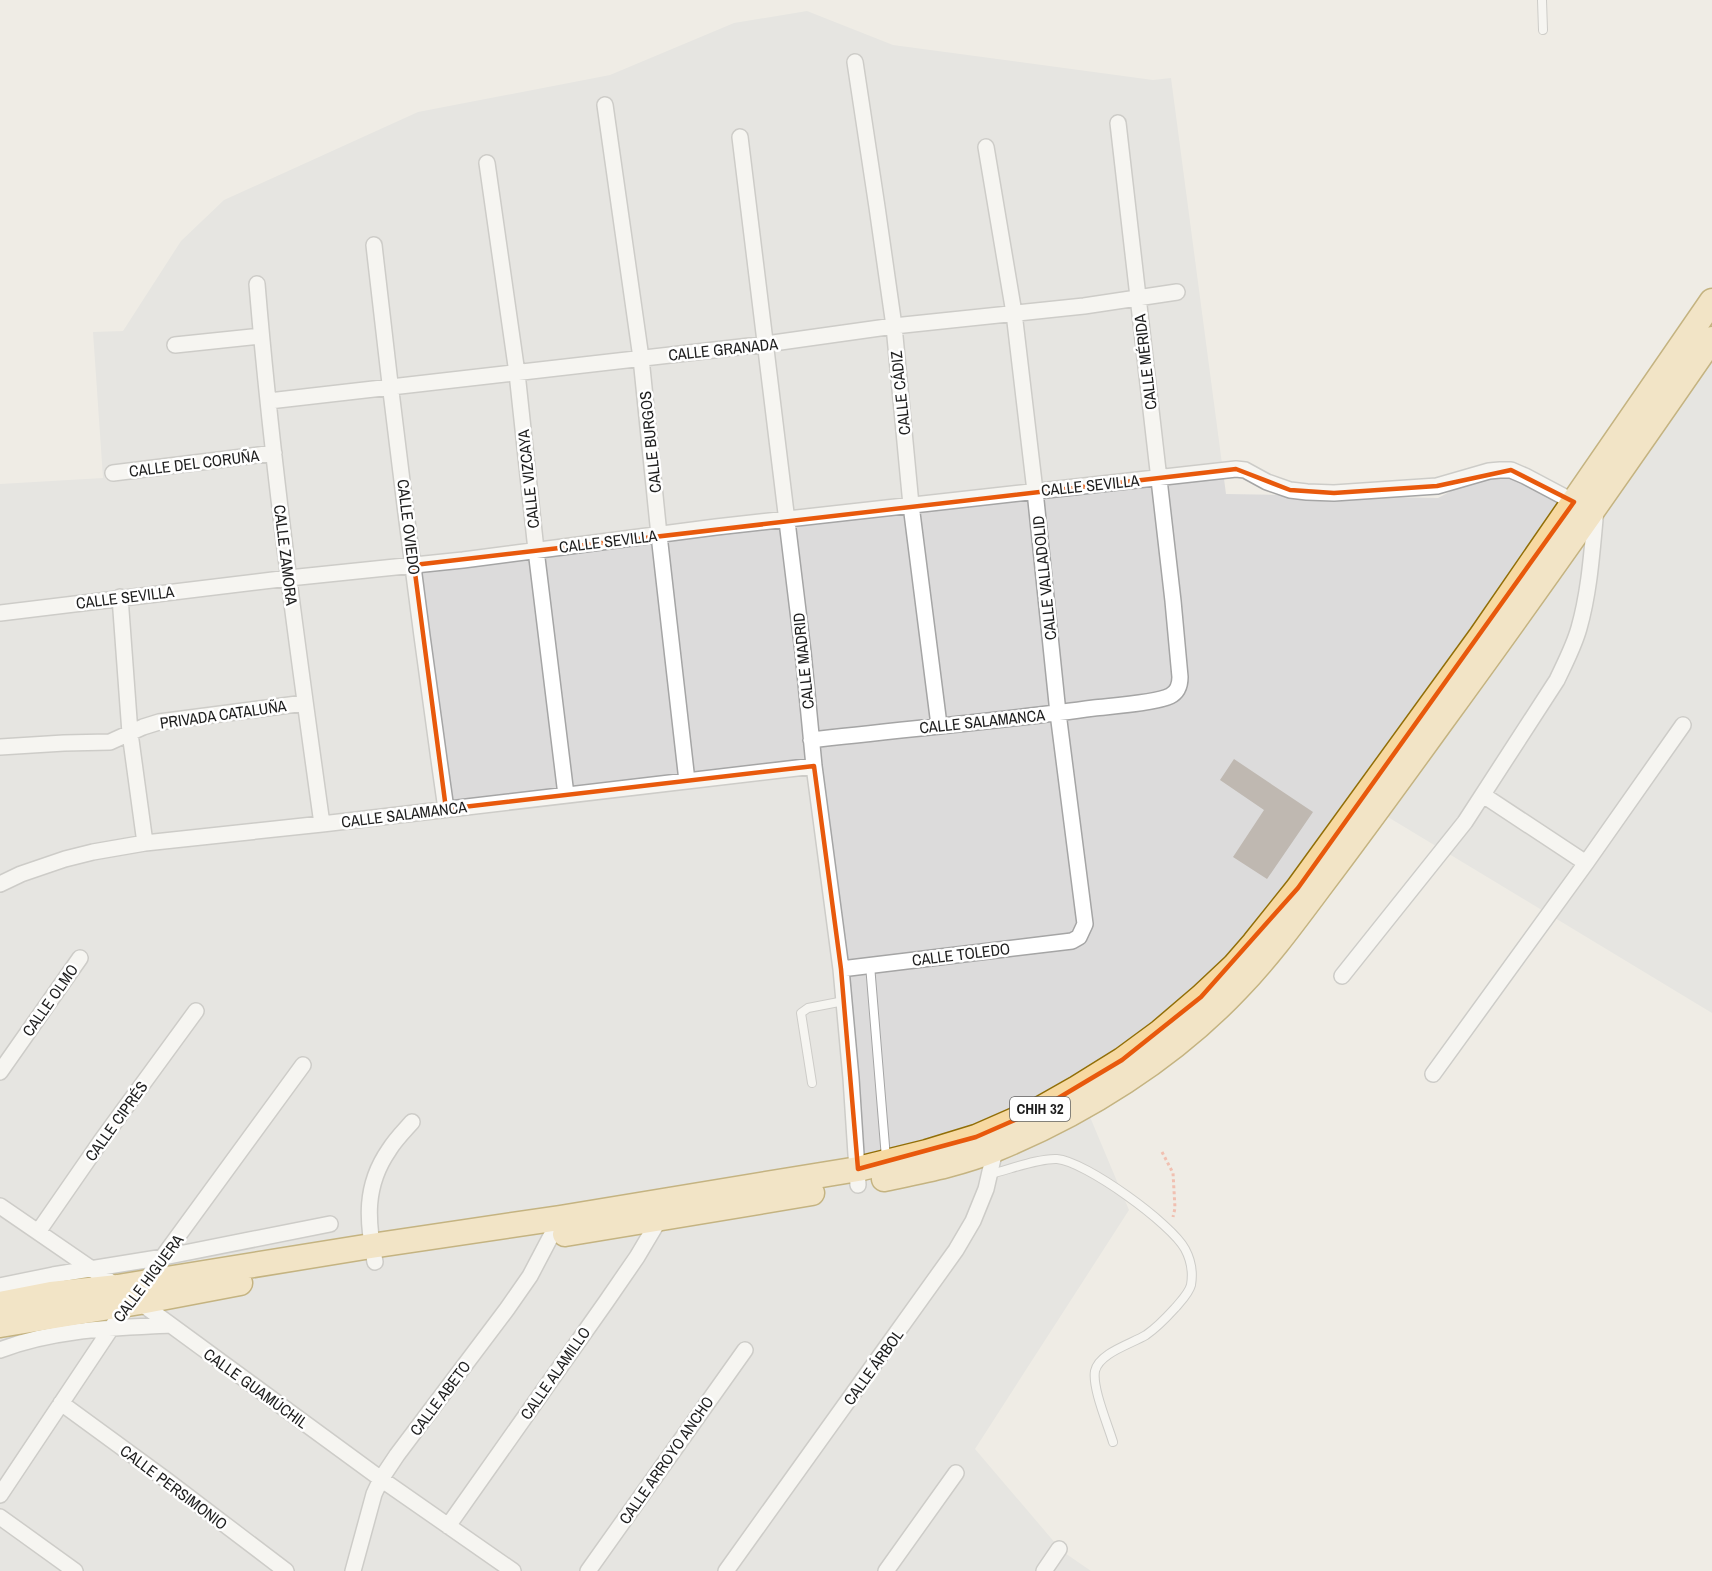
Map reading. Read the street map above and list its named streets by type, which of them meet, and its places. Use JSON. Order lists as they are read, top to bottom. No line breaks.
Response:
{"streets":{"main road":["CHIH 32"],"street":["CALLE GRANADA","CALLE MÉRIDA","CALLE CÁDIZ","CALLE BURGOS","CALLE DEL CORUÑA","CALLE VIZCAYA","CALLE SEVILLA","CALLE OVIEDO","CALLE ZAMORA","CALLE VALLADOLID","CALLE MADRID","PRIVADA CATALUÑA","CALLE SALAMANCA","CALLE TOLEDO","CALLE OLMO","CALLE CIPRÉS","CALLE HIGUERA","CALLE ÁRBOL","CALLE ALAMILLO","CALLE GUAMÚCHIL","CALLE ABETO","CALLE ARROYO ANCHO","CALLE PERSIMONIO"]},"crossings":[["CALLE GRANADA","CALLE MÉRIDA"],["CALLE GRANADA","CALLE CÁDIZ"],["CALLE GRANADA","CALLE BURGOS"],["CALLE GRANADA","CALLE VIZCAYA"],["CALLE GRANADA","CALLE OVIEDO"],["CALLE GRANADA","CALLE ZAMORA"],["CALLE GRANADA","CALLE VALLADOLID"],["CALLE GRANADA","CALLE MADRID"],["CALLE MÉRIDA","CALLE SEVILLA"],["CALLE MÉRIDA","CALLE SALAMANCA"],["CALLE CÁDIZ","CALLE SEVILLA"],["CALLE CÁDIZ","CALLE SALAMANCA"],["CALLE BURGOS","CALLE SEVILLA"],["CALLE BURGOS","CALLE SALAMANCA"],["CALLE DEL CORUÑA","CALLE ZAMORA"],["CALLE VIZCAYA","CALLE SEVILLA"],["CALLE VIZCAYA","CALLE SALAMANCA"],["CALLE SEVILLA","CALLE OVIEDO"],["CALLE SEVILLA","CALLE ZAMORA"],["CALLE SEVILLA","CALLE VALLADOLID"],["CALLE SEVILLA","CALLE MADRID"],["CALLE SEVILLA","CHIH 32"],["CALLE OVIEDO","CALLE SALAMANCA"],["CALLE ZAMORA","PRIVADA CATALUÑA"],["CALLE ZAMORA","CALLE SALAMANCA"],["CALLE VALLADOLID","CALLE SALAMANCA"],["CALLE VALLADOLID","CALLE TOLEDO"],["CALLE MADRID","CALLE SALAMANCA"],["CALLE MADRID","CALLE TOLEDO"],["CALLE MADRID","CHIH 32"],["CHIH 32","CALLE HIGUERA"],["CHIH 32","CALLE ÁRBOL"],["CHIH 32","CALLE ALAMILLO"],["CHIH 32","CALLE GUAMÚCHIL"],["CHIH 32","CALLE ABETO"],["CALLE CIPRÉS","CALLE GUAMÚCHIL"],["CALLE HIGUERA","CALLE GUAMÚCHIL"],["CALLE HIGUERA","CALLE PERSIMONIO"],["CALLE ALAMILLO","CALLE GUAMÚCHIL"],["CALLE GUAMÚCHIL","CALLE ABETO"]]}
